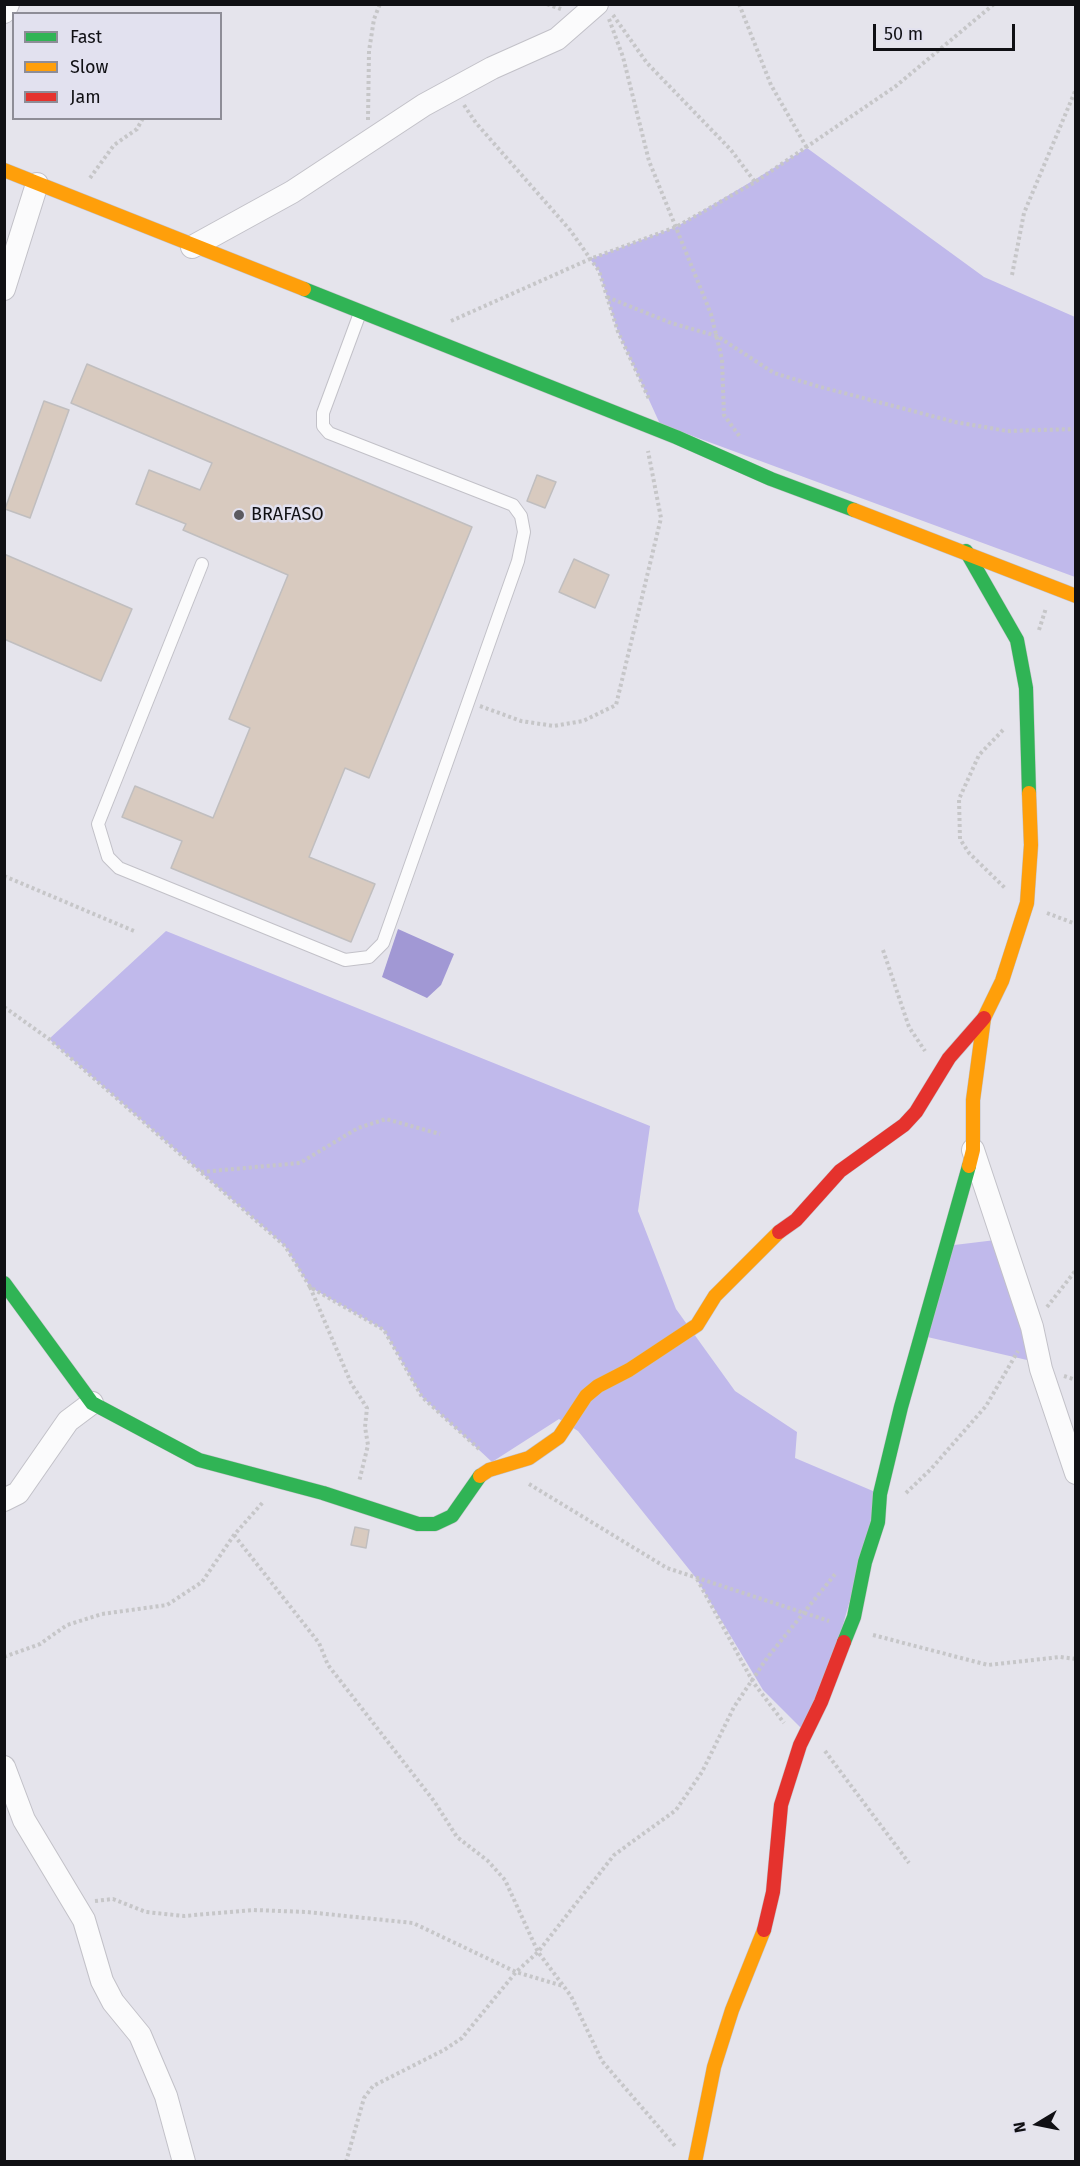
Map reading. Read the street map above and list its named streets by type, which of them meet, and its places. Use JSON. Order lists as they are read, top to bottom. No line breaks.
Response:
{"places":["BRAFASO"],"legend":["Fast","Slow","Jam"],"scale_bar":"50 m","north":"left"}
